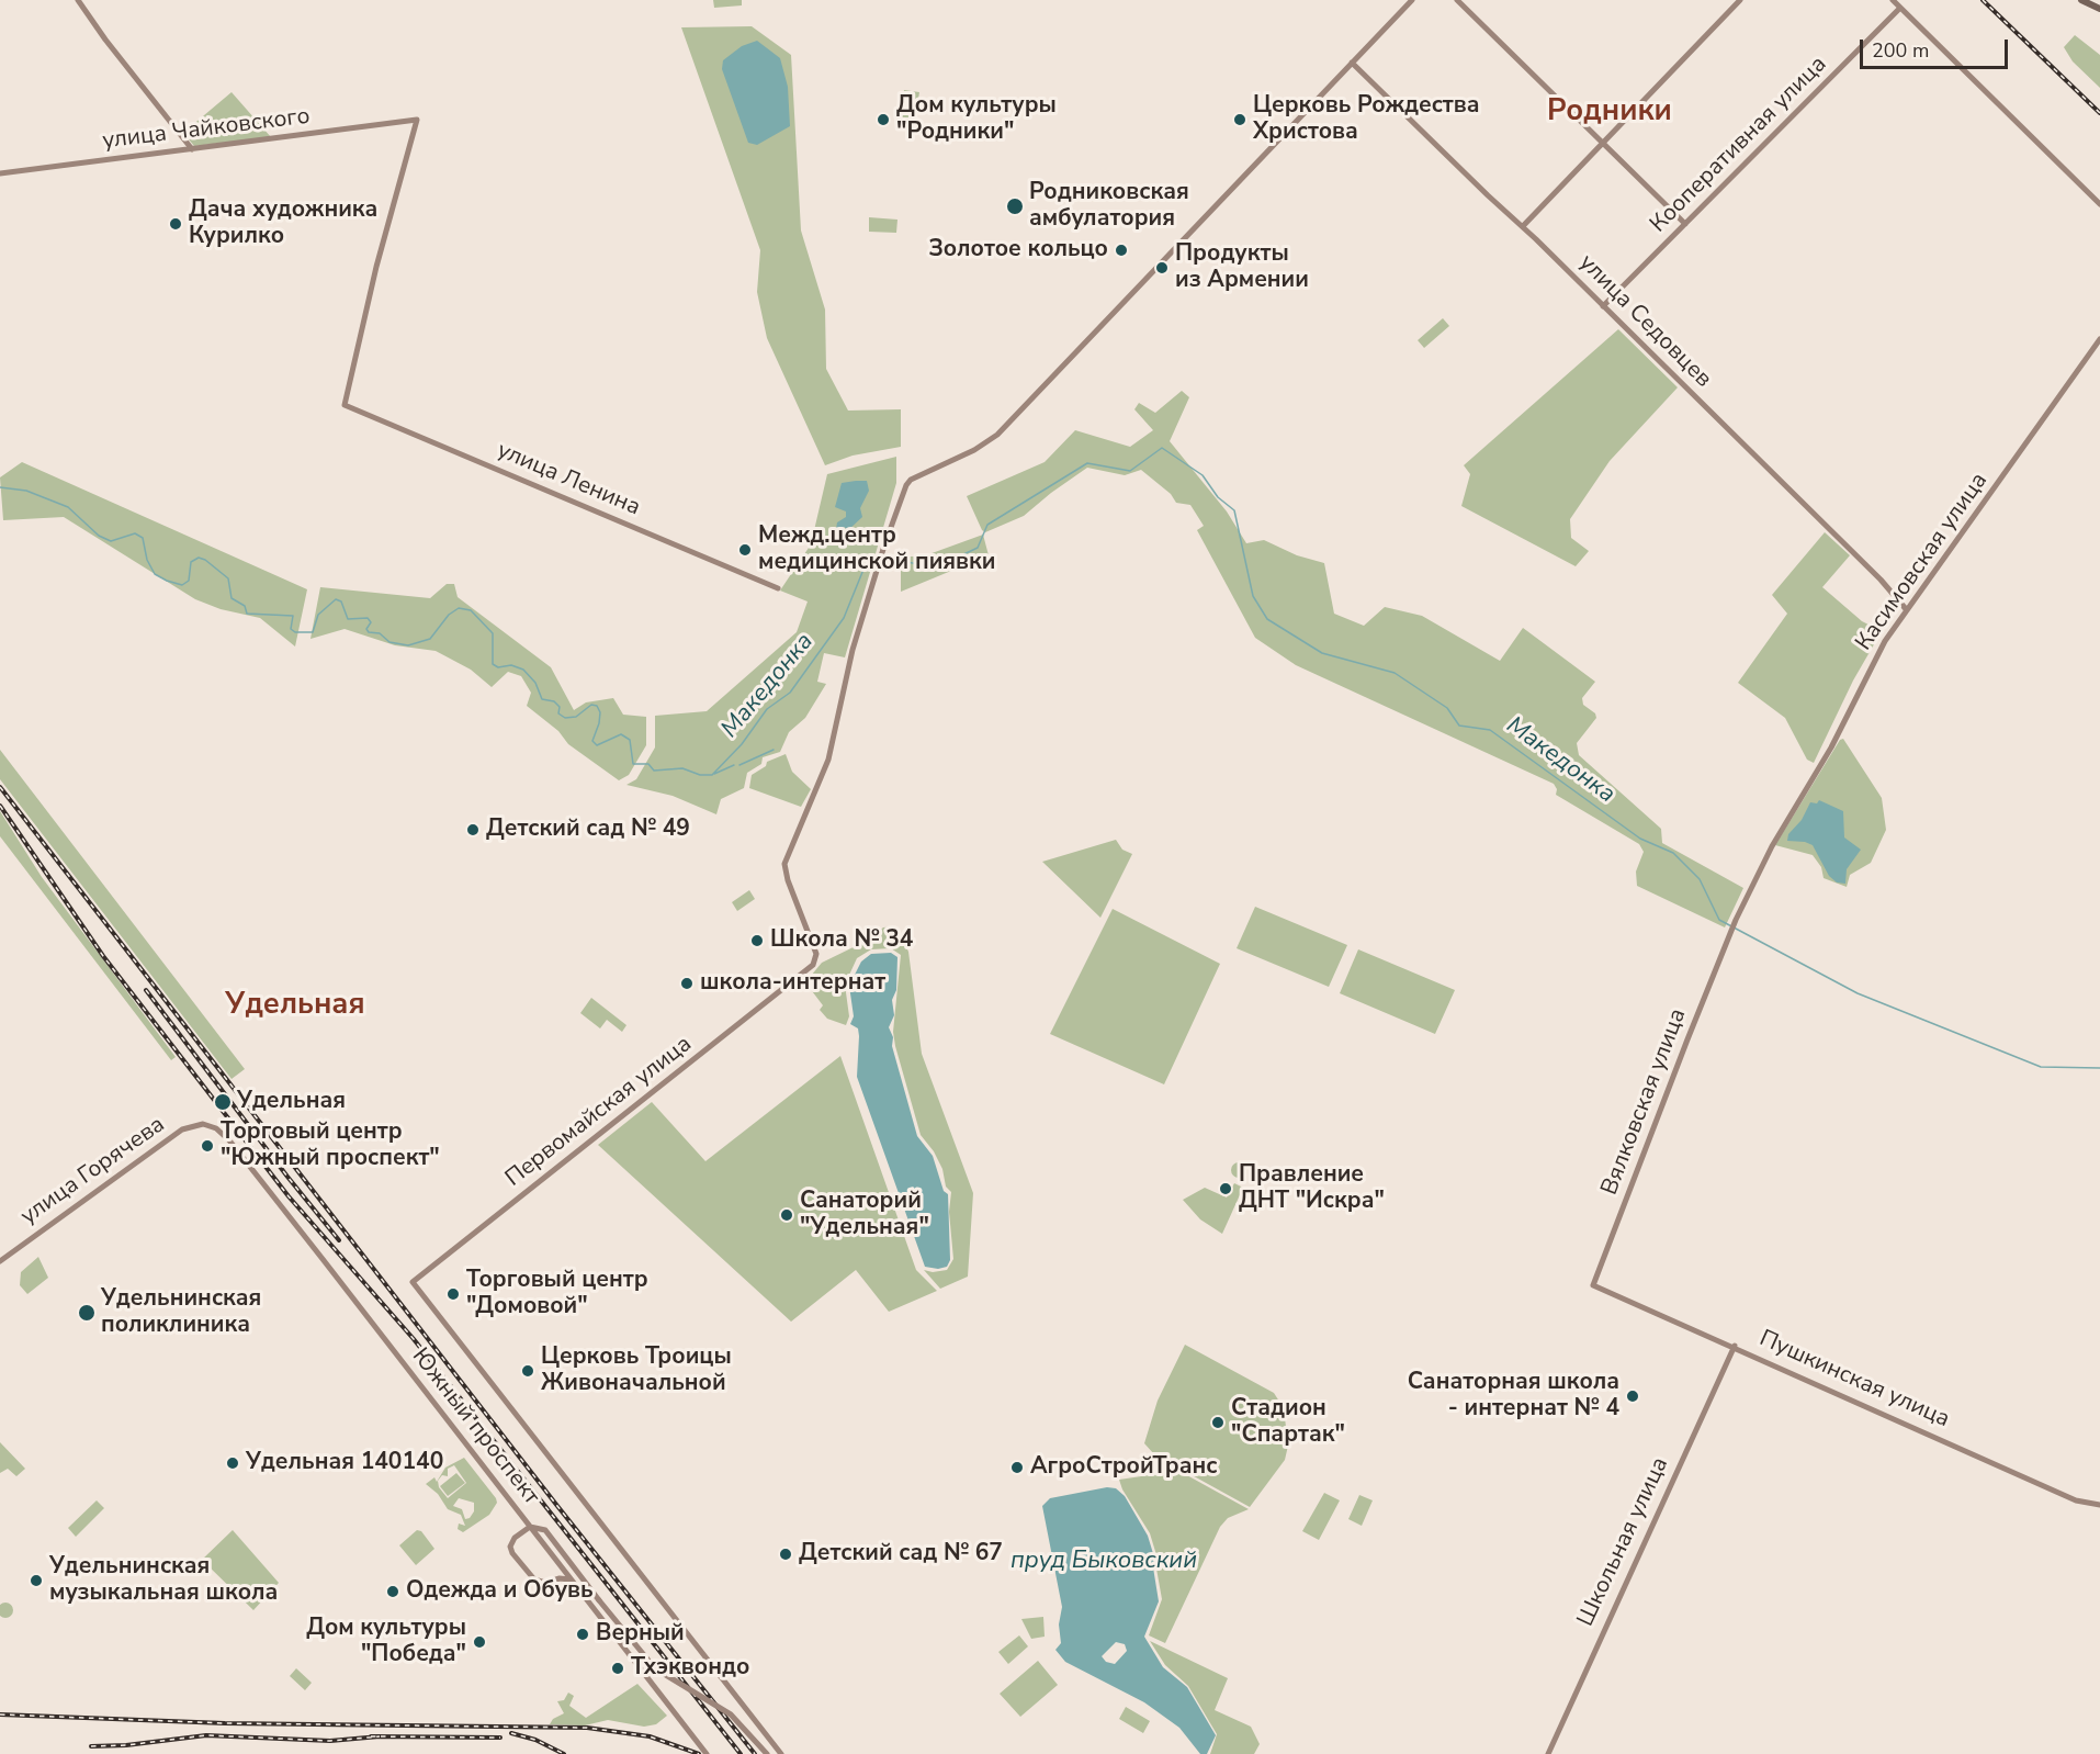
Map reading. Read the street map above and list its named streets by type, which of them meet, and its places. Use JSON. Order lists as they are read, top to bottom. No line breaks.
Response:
{"streets":{"main road":["улица Чайковского","Кооперативная улица","улица Седовцев","улица Ленина","Касимовская улица","Вялковская улица","Первомайская улица","улица Горячева","Пушкинская улица","Южный проспект","Школьная улица"]},"crossings":[["улица Чайковского","улица Ленина"],["Кооперативная улица","улица Седовцев"],["улица Седовцев","Касимовская улица"],["улица Седовцев","Первомайская улица"],["Касимовская улица","Вялковская улица"],["Вялковская улица","Пушкинская улица"],["улица Горячева","Южный проспект"],["Пушкинская улица","Школьная улица"]],"districts":["Родники","Удельная"],"water":["Македонка","пруд Быковский"],"places":["Дом культуры \"Родники\"","Церковь Рождества Христова","Родниковская амбулатория","Дача художника Курилко","Золотое кольцо","Продукты из Армении","Межд.центр медицинской пиявки","Детский сад № 49","Школа № 34","школа-интернат","Удельная","Торговый центр \"Южный проспект\"","Правление ДНТ \"Искра\"","Санаторий \"Удельная\"","Торговый центр \"Домовой\"","Удельнинская поликлиника","Церковь Троицы Живоначальной","Санаторная школа - интернат № 4","Стадион \"Спартак\"","Удельная 140140","АгроСтройТранс","Детский сад № 67","Удельнинская музыкальная школа","Одежда и Обувь","Верный","Дом культуры \"Победа\"","Тхэквондо"],"scale_bar":"200 m"}
